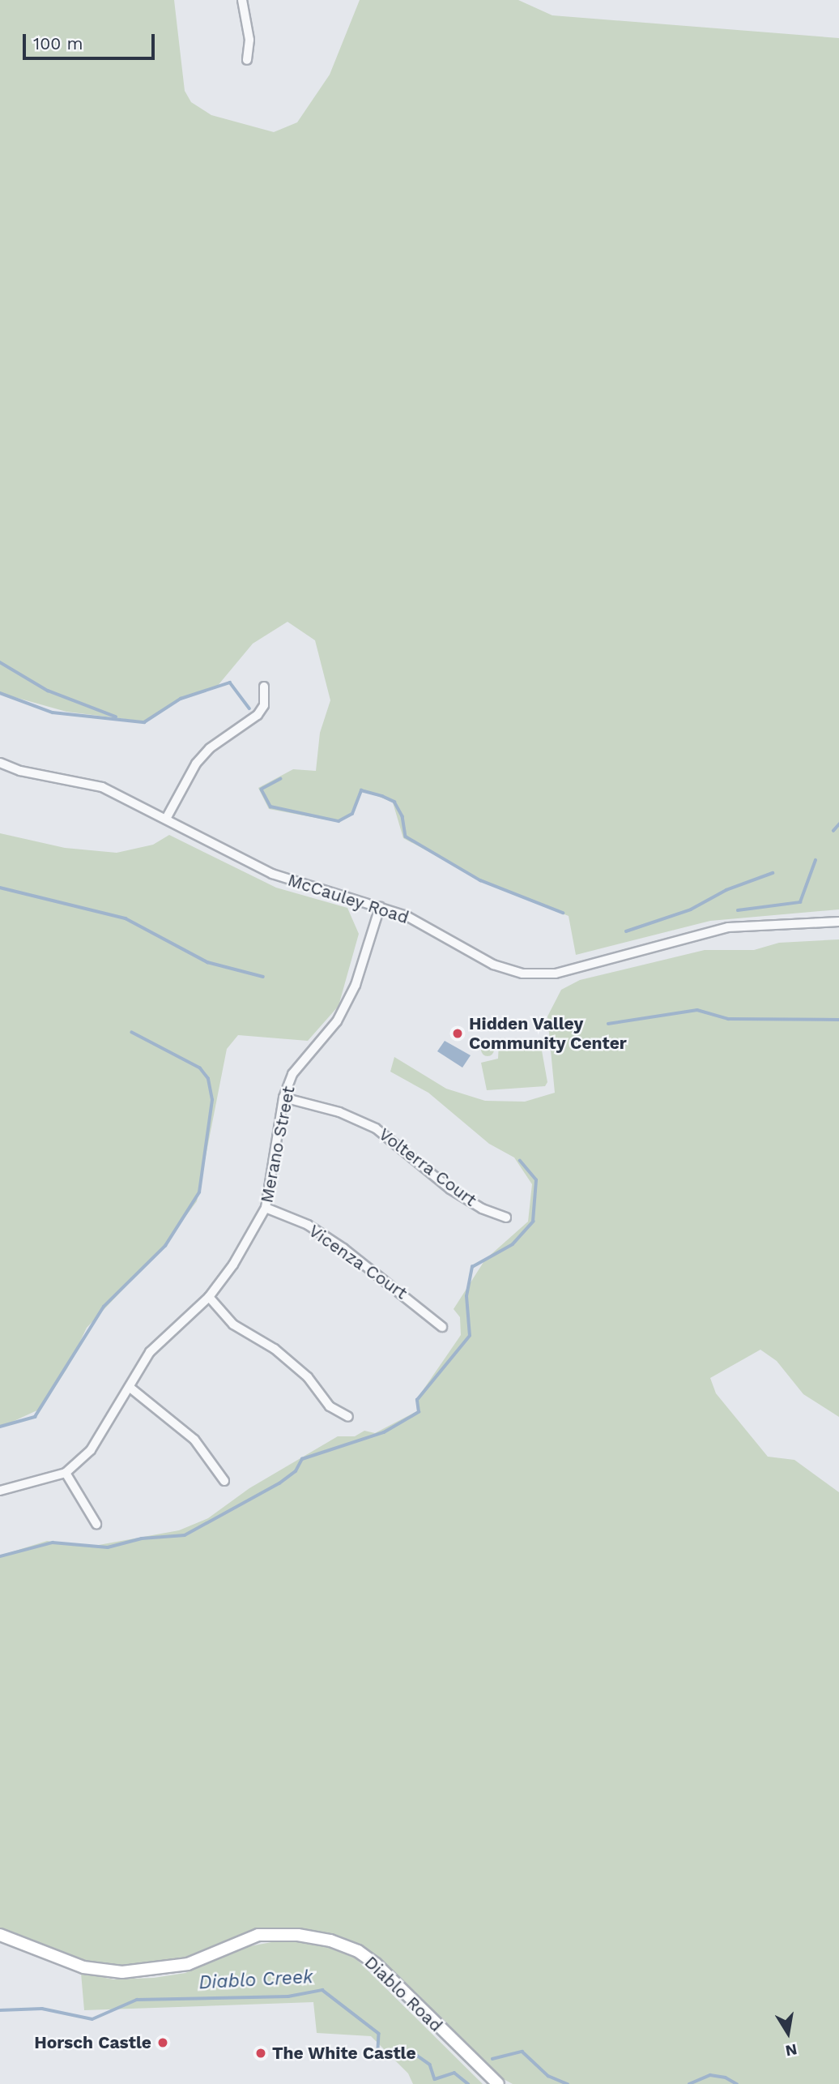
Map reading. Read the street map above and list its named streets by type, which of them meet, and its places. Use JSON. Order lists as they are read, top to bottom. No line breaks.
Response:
{"streets":{"street":["McCauley Road","Merano Street","Volterra Court","Vicenza Court","Diablo Road"]},"crossings":[["McCauley Road","Merano Street"],["Merano Street","Volterra Court"],["Merano Street","Vicenza Court"]],"water":["Diablo Creek"],"places":["Hidden Valley Community Center","Horsch Castle","The White Castle"],"scale_bar":"100 m","north":"bottom"}
